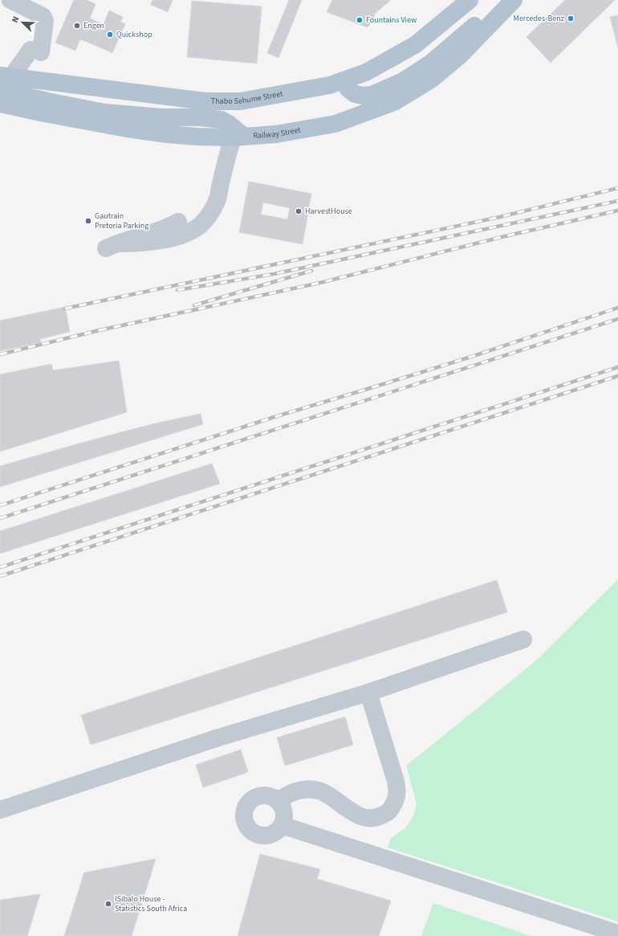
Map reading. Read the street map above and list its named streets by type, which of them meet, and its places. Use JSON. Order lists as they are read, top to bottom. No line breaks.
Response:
{"streets":{"main road":["Thabo Sehume Street","Railway Street"]},"places":["Mercedes-Benz","Fountains View","Engen","Quickshop","HarvestHouse","Gautrain Pretoria Parking","ISibalo House - Statistics South Africa"],"north":"top left"}
